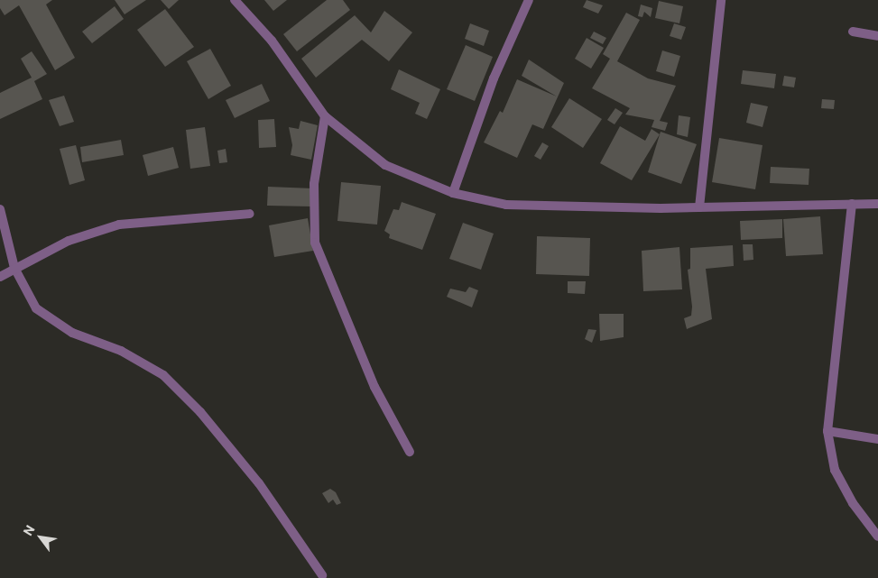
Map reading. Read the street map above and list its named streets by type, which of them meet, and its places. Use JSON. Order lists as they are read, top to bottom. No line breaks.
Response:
{"north":"top left"}
